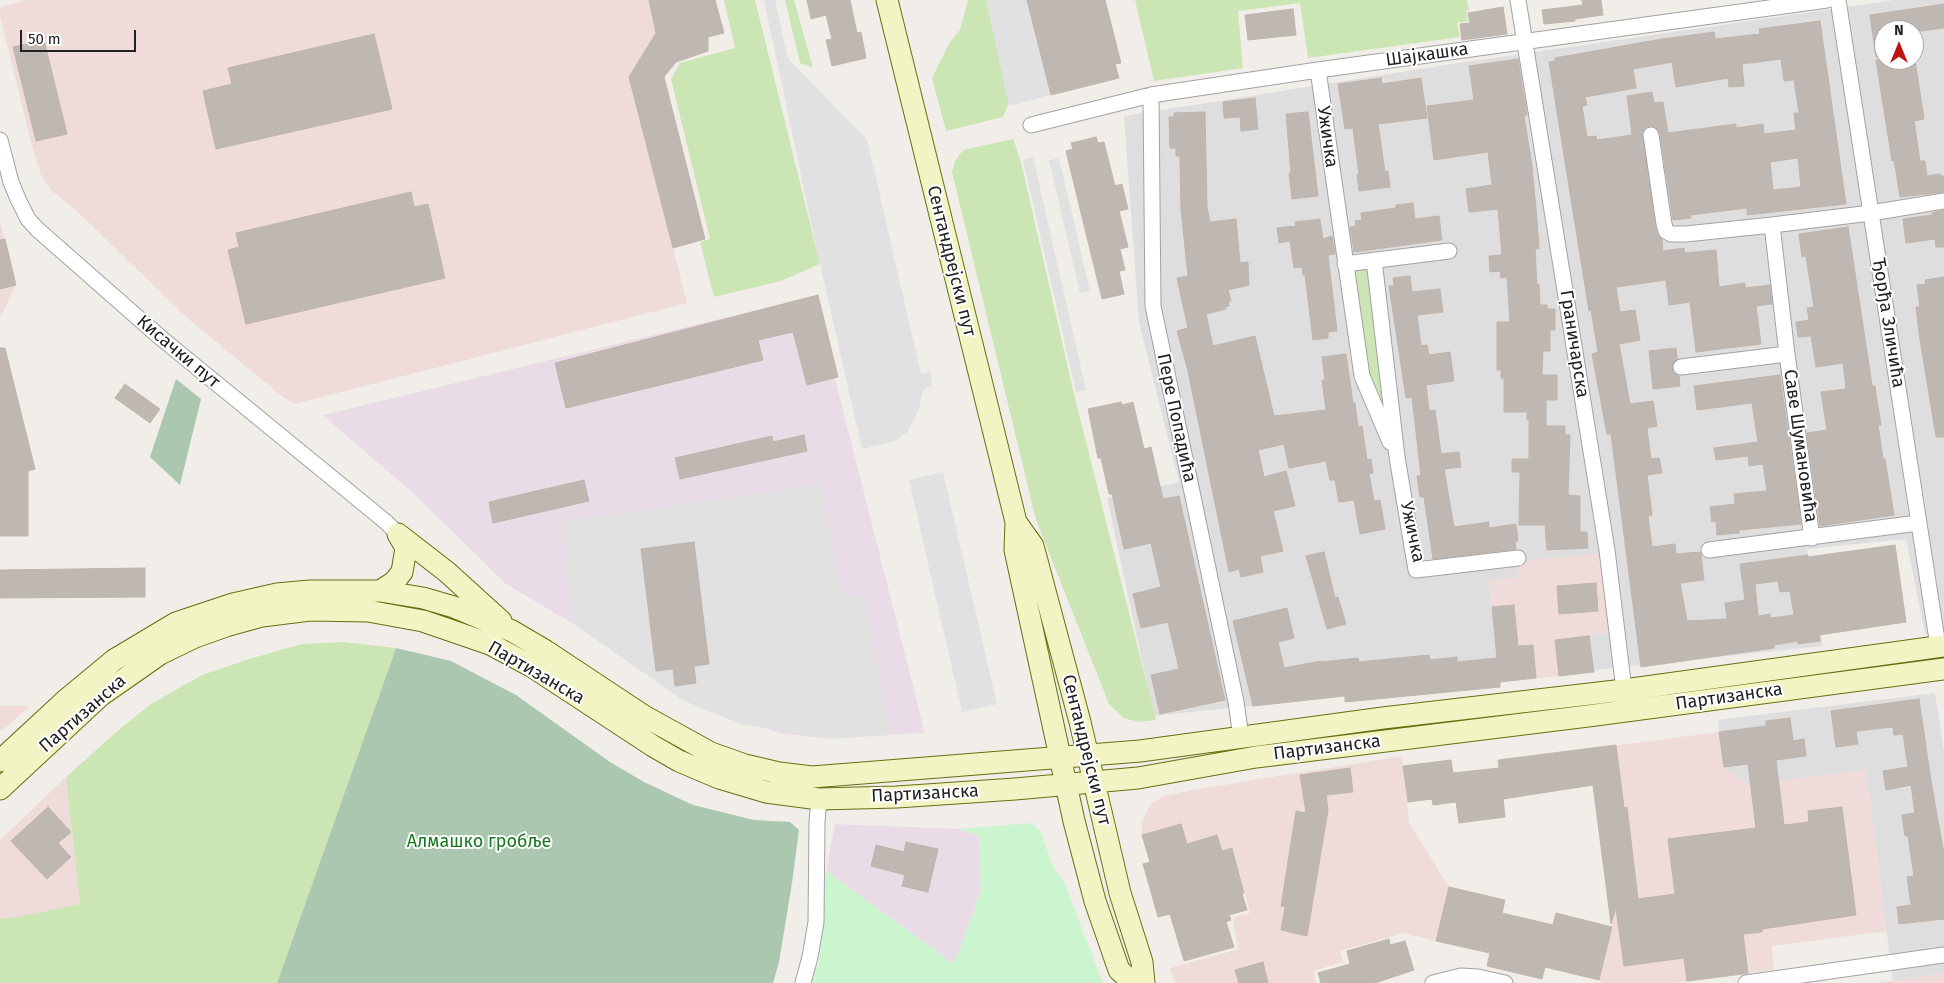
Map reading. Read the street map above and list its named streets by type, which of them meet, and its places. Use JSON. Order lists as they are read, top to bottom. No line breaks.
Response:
{"streets":{"main road":["Сентандрејски пут","Партизанска"],"street":["Шајкашка","Ужичка","Ђорђа Зличића","Граничарска","Кисачки пут","Пере Попадића","Саве Шумановића"]},"crossings":[["Шајкашка","Ужичка"],["Шајкашка","Граничарска"],["Шајкашка","Пере Попадића"],["Сентандрејски пут","Партизанска"],["Ђорђа Зличића","Саве Шумановића"],["Ђорђа Зличића","Партизанска"],["Граничарска","Партизанска"],["Пере Попадића","Партизанска"]],"parks":["Алмашко гробље"],"scale_bar":"50 m","north":"top"}
